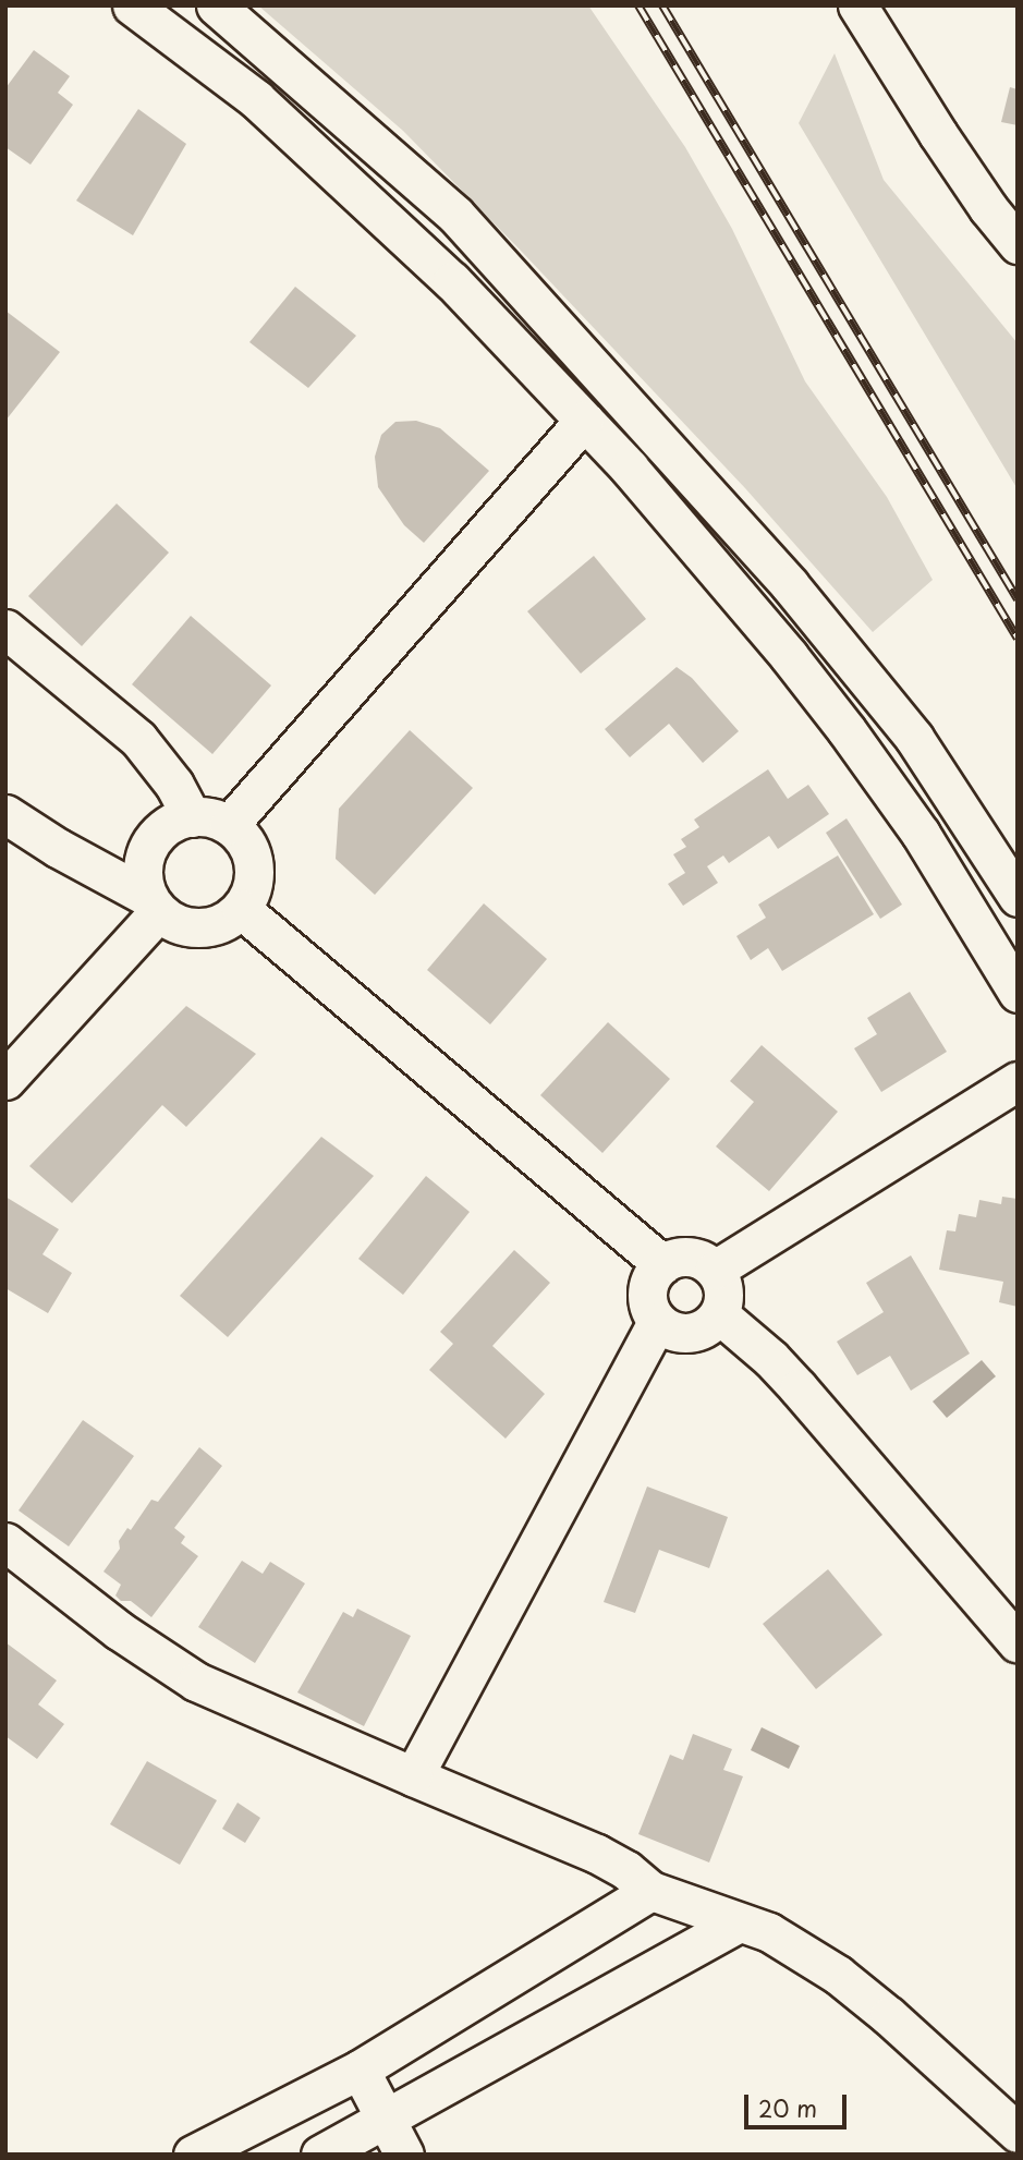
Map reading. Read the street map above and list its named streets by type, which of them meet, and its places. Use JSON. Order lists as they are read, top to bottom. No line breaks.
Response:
{"scale_bar":"20 m"}
